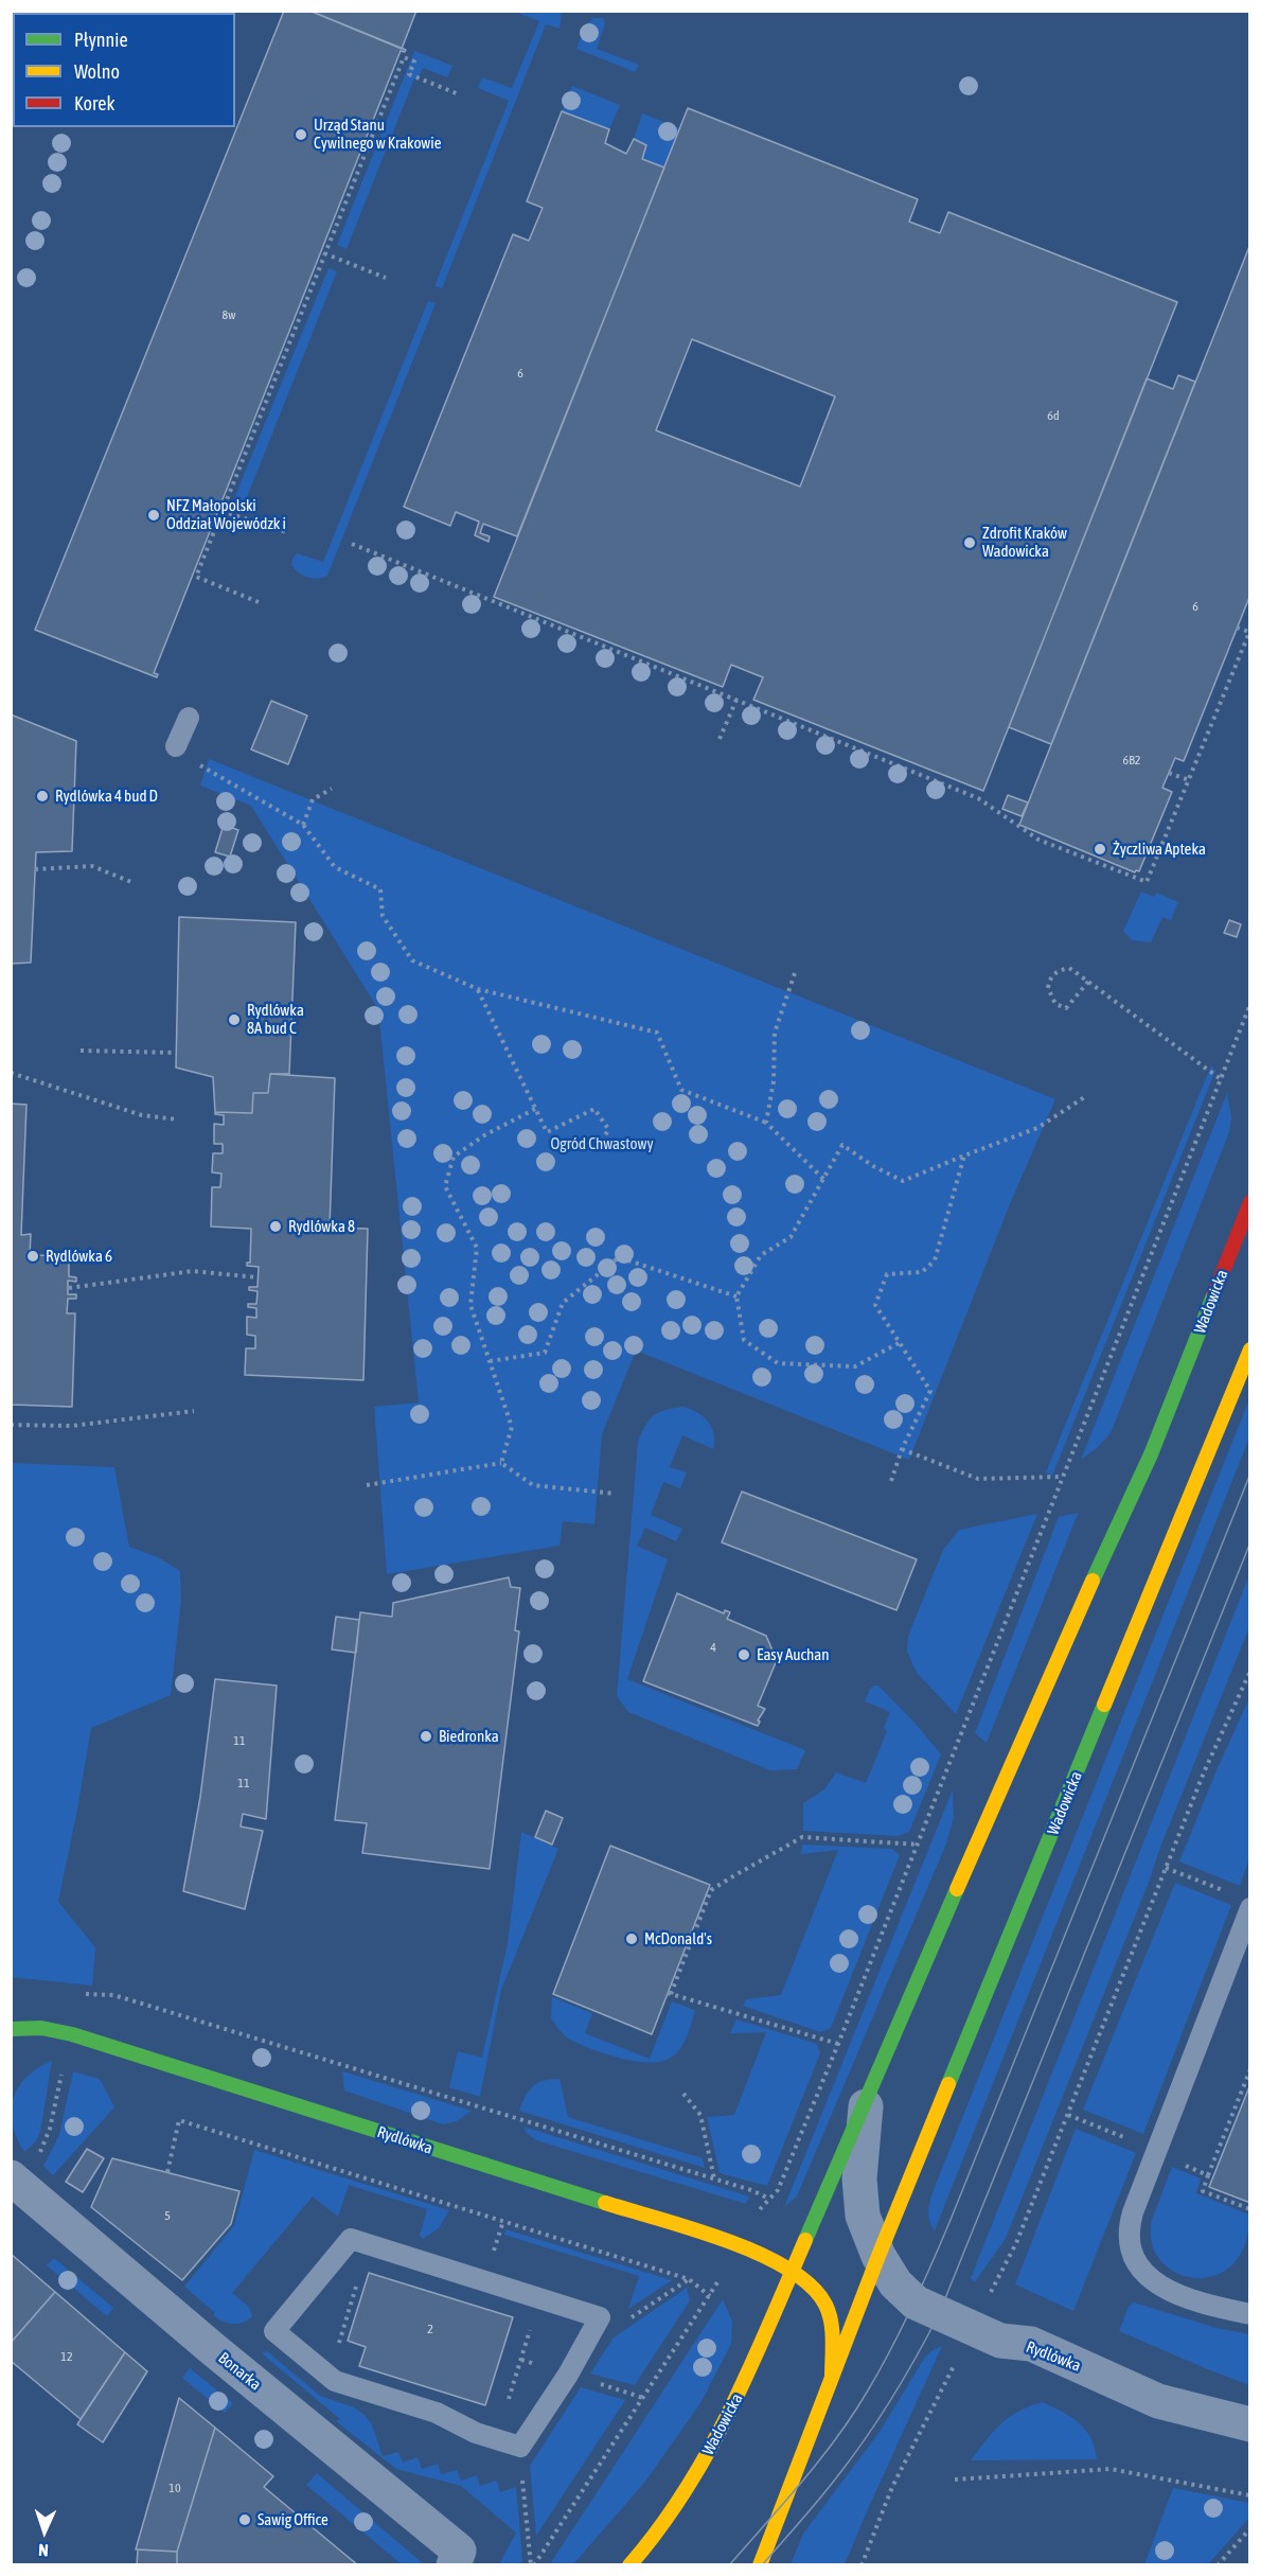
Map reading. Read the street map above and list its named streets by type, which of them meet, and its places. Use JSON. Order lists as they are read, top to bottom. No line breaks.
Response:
{"streets":{"main road":["Wadowicka","Rydlówka"],"street":["Bonarka"]},"crossings":[["Wadowicka","Rydlówka"]],"parks":["Ogród Chwastowy"],"places":["Urząd Stanu Cywilnego w Krakowie","NFZ Małopolski Oddział Wojewódzk i","Zdrofit Kraków Wadowicka","Rydlówka 4 bud D","Życzliwa Apteka","Rydlówka 8A bud C","Rydlówka 8","Rydlówka 6","Easy Auchan","Biedronka","McDonald's","Sawig Office"],"house_numbers":["8w","6","6d","6","6B2","4","11","11","5","2","12","10"],"legend":["Płynnie","Wolno","Korek"],"north":"bottom"}
